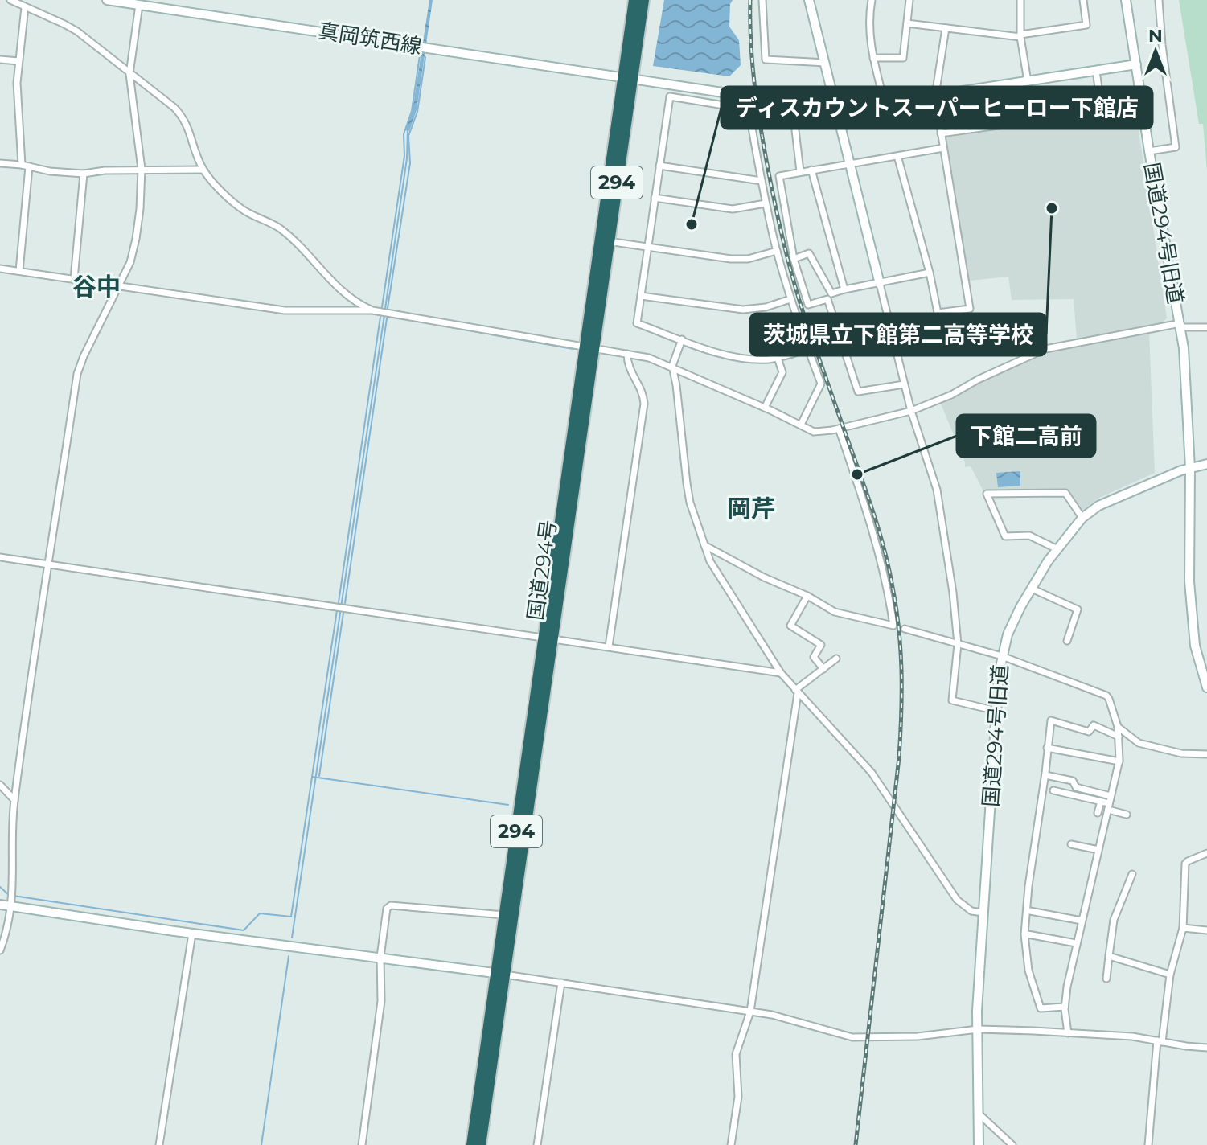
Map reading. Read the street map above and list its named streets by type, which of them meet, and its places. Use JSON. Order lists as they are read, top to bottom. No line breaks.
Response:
{"streets":{"highway":["294","国道294号"],"street":["真岡筑西線","国道294号旧道"]},"crossings":[["真岡筑西線","国道294号旧道"],["真岡筑西線","国道294号"]],"districts":["谷中","岡芹"],"places":["茨城県立下館第二高等学校","ディスカウントスーパーヒーロー下館店","下館二高前"],"north":"top"}
